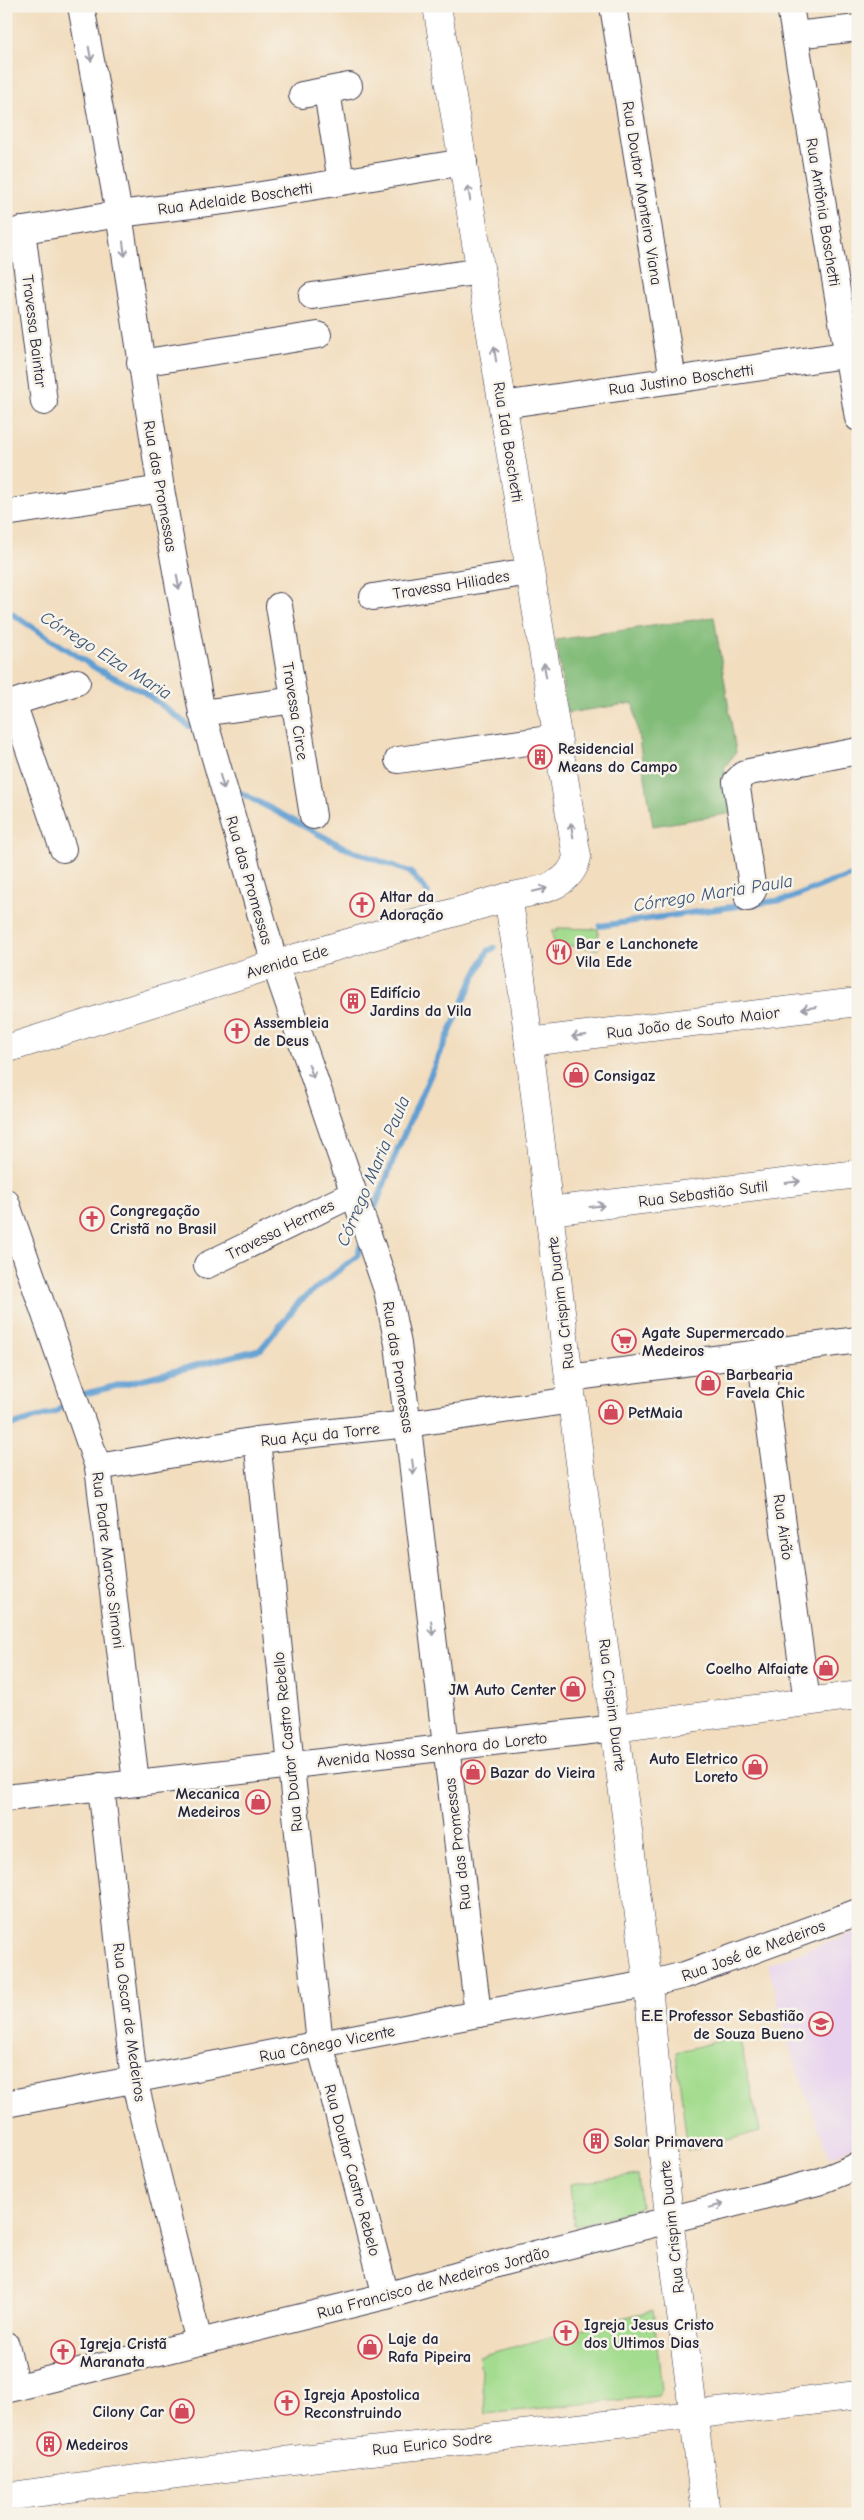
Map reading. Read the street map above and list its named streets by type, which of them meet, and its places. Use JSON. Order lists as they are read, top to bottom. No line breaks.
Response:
{"streets":{"street":["Rua Doutor Monteiro Viana","Rua Adelaide Boschetti","Rua Antônia Boschetti","Travessa Baintar","Rua Justino Boschetti","Rua Ida Boschetti","Rua das Promessas","Travessa Hiliades","Travessa Circe","Avenida Ede","Rua João de Souto Maior","Rua Sebastião Sutil","Travessa Hermes","Rua Crispim Duarte","Rua Açu da Torre","Rua Airão","Rua Padre Marcos Simoni","Rua Doutor Castro Rebello","Avenida Nossa Senhora do Loreto","Rua José de Medeiros","Rua Oscar de Medeiros","Rua Cônego Vicente","Rua Doutor Castro Rebelo","Rua Francisco de Medeiros Jordão","Rua Eurico Sodre"]},"crossings":[["Rua Doutor Monteiro Viana","Rua Justino Boschetti"],["Rua Adelaide Boschetti","Travessa Baintar"],["Rua Adelaide Boschetti","Rua Ida Boschetti"],["Rua Adelaide Boschetti","Rua das Promessas"],["Rua Antônia Boschetti","Rua Justino Boschetti"],["Rua Justino Boschetti","Rua Ida Boschetti"],["Rua Ida Boschetti","Travessa Hiliades"],["Rua Ida Boschetti","Avenida Ede"],["Rua das Promessas","Avenida Ede"],["Rua das Promessas","Travessa Hermes"],["Rua das Promessas","Rua Açu da Torre"],["Rua das Promessas","Avenida Nossa Senhora do Loreto"],["Rua das Promessas","Rua Cônego Vicente"],["Avenida Ede","Rua Crispim Duarte"],["Rua João de Souto Maior","Rua Crispim Duarte"],["Rua Sebastião Sutil","Rua Crispim Duarte"],["Rua Crispim Duarte","Rua Açu da Torre"],["Rua Crispim Duarte","Avenida Nossa Senhora do Loreto"],["Rua Crispim Duarte","Rua José de Medeiros"],["Rua Crispim Duarte","Rua Cônego Vicente"],["Rua Crispim Duarte","Rua Francisco de Medeiros Jordão"],["Rua Crispim Duarte","Rua Eurico Sodre"],["Rua Açu da Torre","Rua Airão"],["Rua Açu da Torre","Rua Padre Marcos Simoni"],["Rua Açu da Torre","Rua Doutor Castro Rebello"],["Rua Airão","Avenida Nossa Senhora do Loreto"],["Rua Padre Marcos Simoni","Avenida Nossa Senhora do Loreto"],["Rua Doutor Castro Rebello","Avenida Nossa Senhora do Loreto"],["Rua Doutor Castro Rebello","Rua Cônego Vicente"],["Rua Doutor Castro Rebello","Rua Doutor Castro Rebelo"],["Avenida Nossa Senhora do Loreto","Rua Oscar de Medeiros"],["Rua José de Medeiros","Rua Cônego Vicente"],["Rua Oscar de Medeiros","Rua Cônego Vicente"],["Rua Oscar de Medeiros","Rua Francisco de Medeiros Jordão"],["Rua Cônego Vicente","Rua Doutor Castro Rebelo"],["Rua Doutor Castro Rebelo","Rua Francisco de Medeiros Jordão"]],"one_way":["Rua Ida Boschetti","Rua das Promessas","Rua João de Souto Maior","Rua Sebastião Sutil"],"water":["Córrego Elza Maria","Córrego Maria Paula"],"places":{"building":["Residencial Means do Campo","Edifício Jardins da Vila","Solar Primavera","Medeiros"],"church":["Altar da Adoração","Assembleia de Deus","Congregação Cristã no Brasil","Igreja Jesus Cristo dos Ultimos Dias","Igreja Cristã Maranata","Igreja Apostolica Reconstruindo"],"restaurant":["Bar e Lanchonete Vila Ede"],"shop":["Consigaz","Barbearia Favela Chic","PetMaia","Coelho Alfaiate","JM Auto Center","Auto Eletrico Loreto","Bazar do Vieira","Mecanica Medeiros","Laje da Rafa Pipeira","Cilony Car"],"supermarket":["Agate Supermercado Medeiros"],"school or university":["E.E Professor Sebastião de Souza Bueno"]}}
